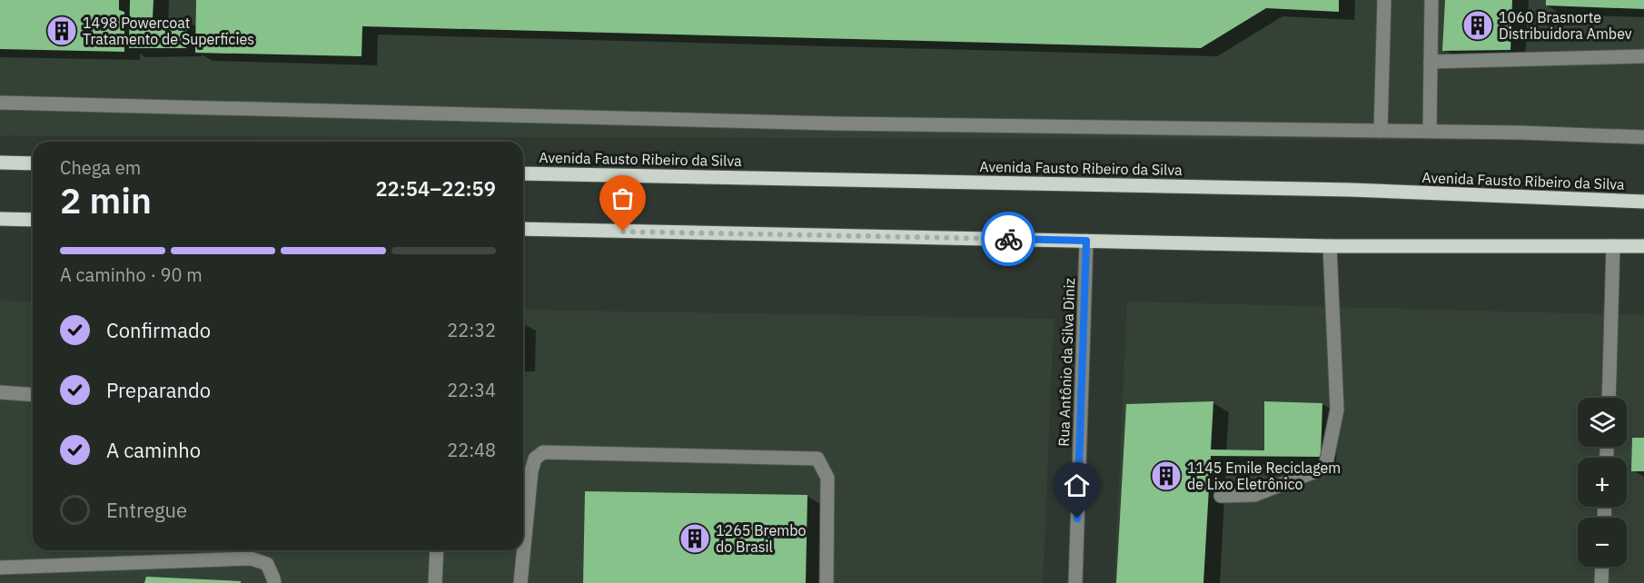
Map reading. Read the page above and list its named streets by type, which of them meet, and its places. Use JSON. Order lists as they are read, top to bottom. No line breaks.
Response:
{"streets":{"main road":["Avenida Fausto Ribeiro da Silva"],"street":["Rua Antônio da Silva Diniz"]},"places":{"building":["1060 Brasnorte Distribuidora Ambev","1498 Powercoat Tratamento de Superficies","1145 Emile Reciclagem de Lixo Eletrônico","1265 Brembo do Brasil"]},"page":{"heading":["2 min","Chega em","22:54–22:59"],"bar":"A caminho · 90 m","list":[["Confirmado","22:32"],["Preparando","22:34"],["A caminho","22:48"],"Entregue"],"map_buttons":["+","−"]}}
